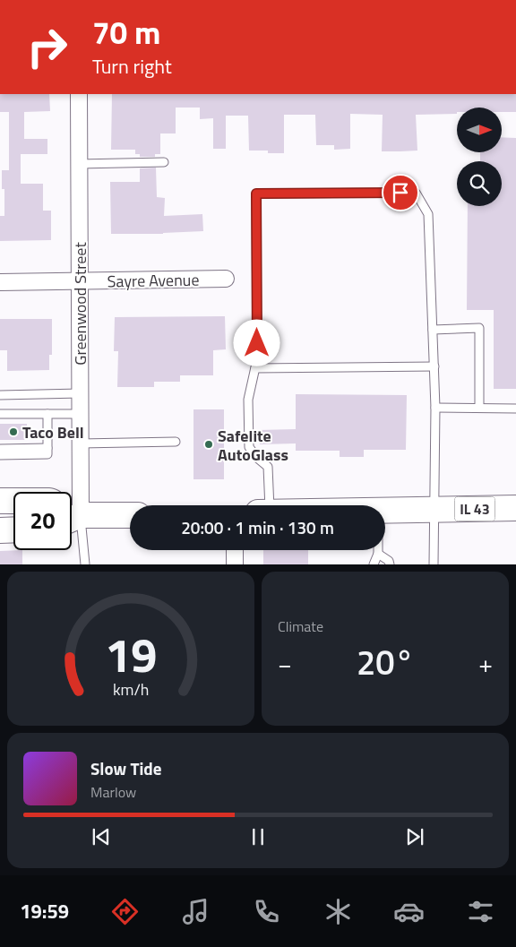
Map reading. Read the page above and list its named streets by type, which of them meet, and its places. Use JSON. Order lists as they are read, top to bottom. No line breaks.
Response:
{"streets":{"main road":["IL 43"],"street":["Sayre Avenue","Greenwood Street"]},"crossings":[["Sayre Avenue","Greenwood Street"]],"places":["Taco Bell","Safelite AutoGlass"],"north":"right","page":{"turn":["70 m","Turn right"],"limit":"20","trip":"20:00 · 1 min · 130 m","tile":"Climate","heat":["−","20°","+"],"song":["Slow Tide","Marlow"],"tabs":"19:59","gauge":["19","km/h"]}}
